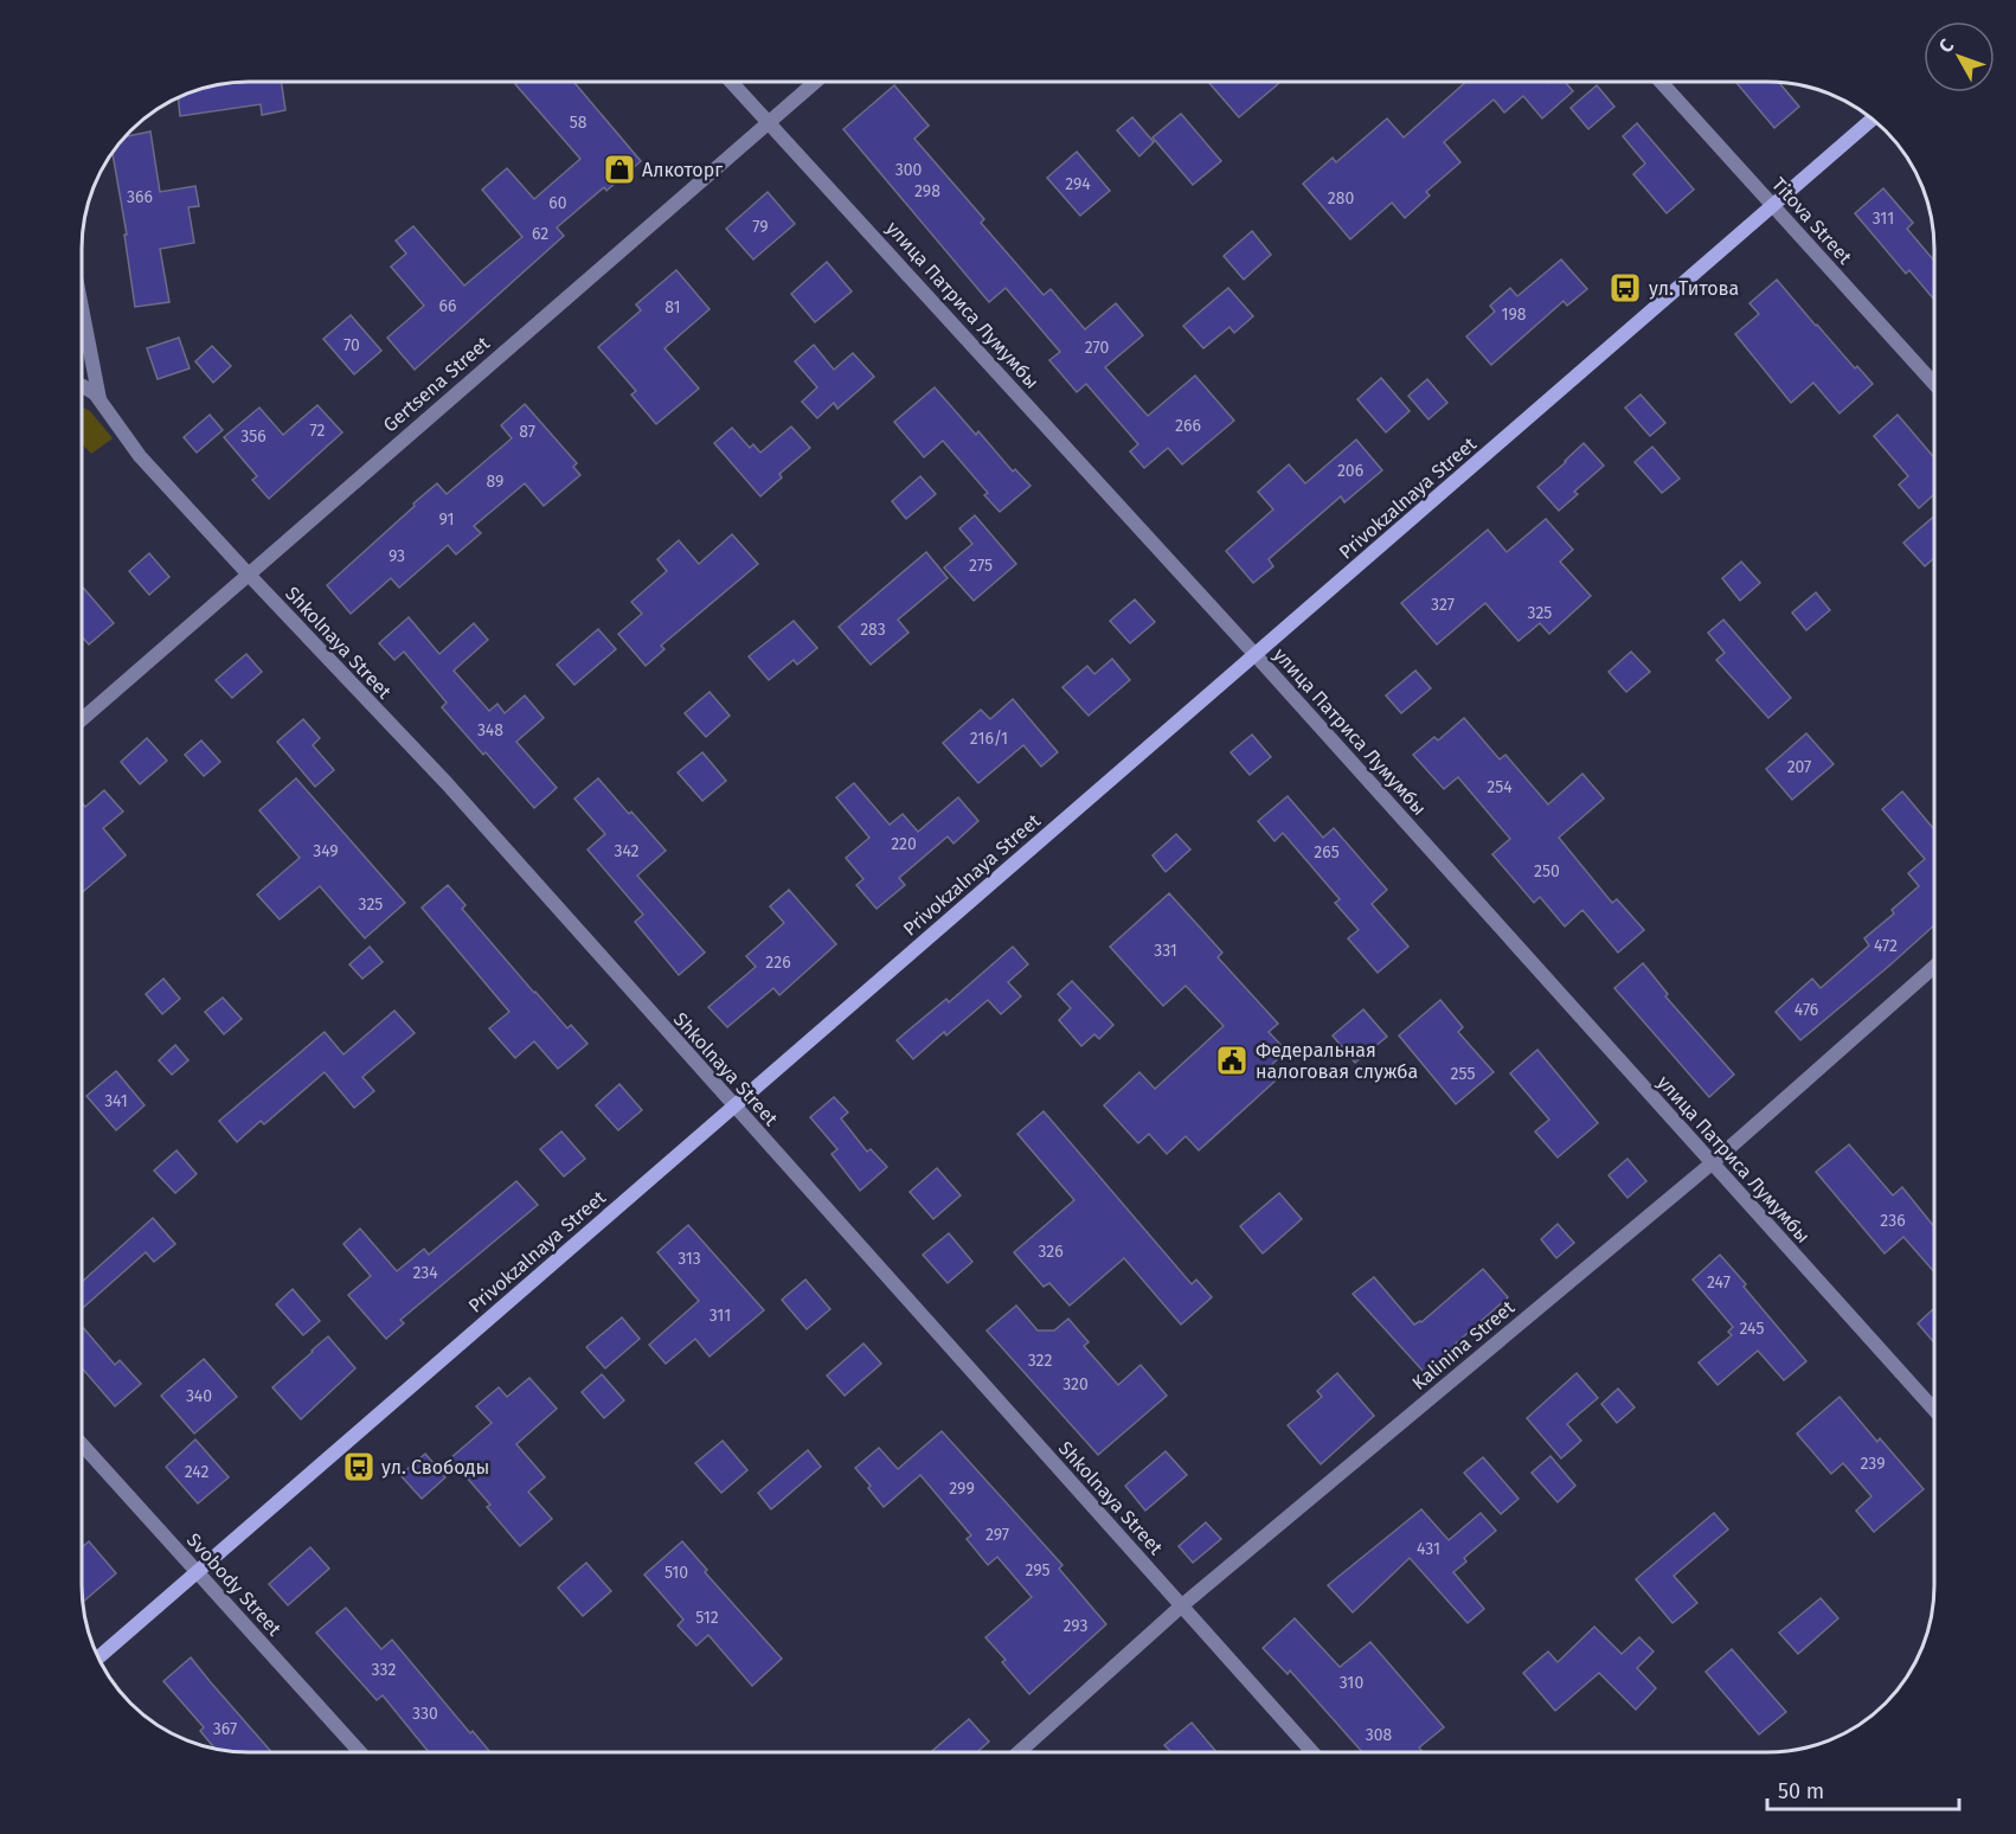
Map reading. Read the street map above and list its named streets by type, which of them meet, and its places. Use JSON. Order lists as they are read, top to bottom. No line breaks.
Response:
{"streets":{"street":["Titova Street","улица Патриса Лумумбы","Gertsena Street","Privokzalnaya Street","Shkolnaya Street","Kalinina Street","Svobody Street"]},"crossings":[["Titova Street","Privokzalnaya Street"],["улица Патриса Лумумбы","Gertsena Street"],["улица Патриса Лумумбы","Privokzalnaya Street"],["улица Патриса Лумумбы","Kalinina Street"],["Gertsena Street","Shkolnaya Street"],["Privokzalnaya Street","Shkolnaya Street"],["Privokzalnaya Street","Svobody Street"],["Shkolnaya Street","Kalinina Street"]],"places":{"shop":["Алкоторг"],"bus stop":["ул. Титова","ул. Свободы"],"public building":["Федеральная налоговая служба"]},"house_numbers":["58","300","294","298","366","280","60","311","79","62","66","81","198","70","270","266","72","87","356","206","89","91","93","275","327","325","283","348","216/1","207","254","220","349","342","265","250","325","472","331","226","476","255","341","236","326","313","234","247","311","245","322","320","340","239","242","299","297","431","295","510","512","293","332","310","330","367","308"],"scale_bar":"50 m","north":"top left"}
